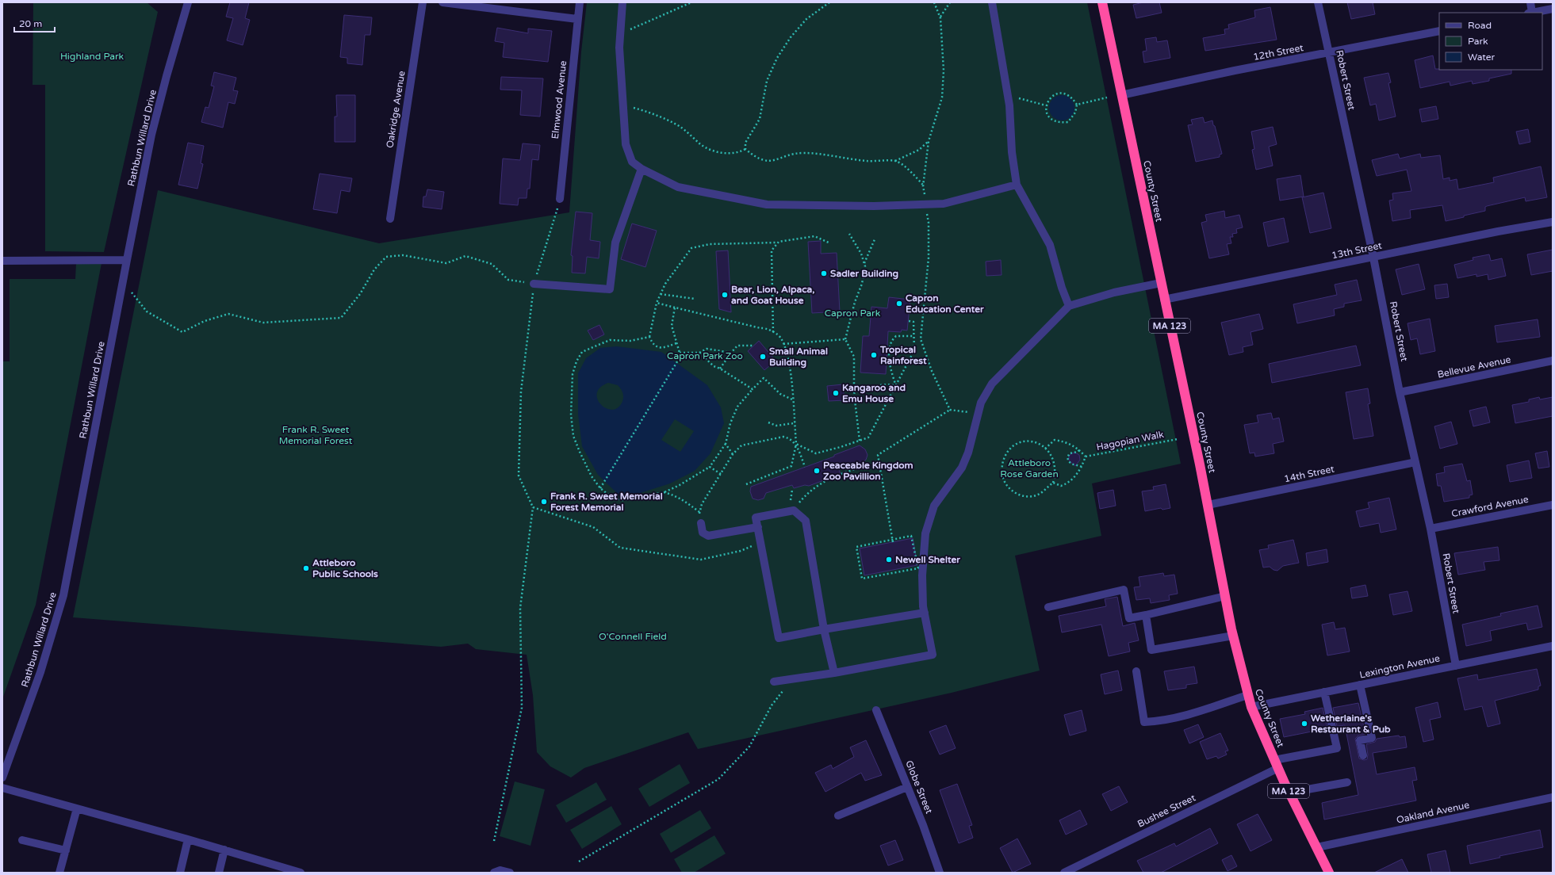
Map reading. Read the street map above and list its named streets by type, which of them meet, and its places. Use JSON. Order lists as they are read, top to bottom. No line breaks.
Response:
{"streets":{"highway":["County Street","MA 123"],"street":["12th Street","Robert Street","Elmwood Avenue","Oakridge Avenue","Rathbun Willard Drive","13th Street","Bellevue Avenue","14th Street","Crawford Avenue","Lexington Avenue","Globe Street","Bushee Street","Oakland Avenue"],"path":["Hagopian Walk"]},"crossings":[["12th Street","Robert Street"],["12th Street","County Street"],["Robert Street","13th Street"],["Robert Street","Bellevue Avenue"],["Robert Street","14th Street"],["Robert Street","Crawford Avenue"],["Robert Street","Lexington Avenue"],["County Street","13th Street"],["County Street","14th Street"],["County Street","Lexington Avenue"],["County Street","Bushee Street"],["County Street","Oakland Avenue"],["Lexington Avenue","Bushee Street"]],"parks":["Highland Park","Capron Park","Capron Park Zoo","Frank R. Sweet Memorial Forest","Attleboro Rose Garden","O'Connell Field"],"places":["Sadler Building","Bear, Lion, Alpaca, and Goat House","Capron Education Center","Tropical Rainforest","Small Animal Building","Kangaroo and Emu House","Peaceable Kingdom Zoo Pavillion","Frank R. Sweet Memorial Forest Memorial","Newell Shelter","Attleboro Public Schools","Wetherlaine's Restaurant & Pub"],"legend":["Road","Park","Water"],"scale_bar":"20 m"}
